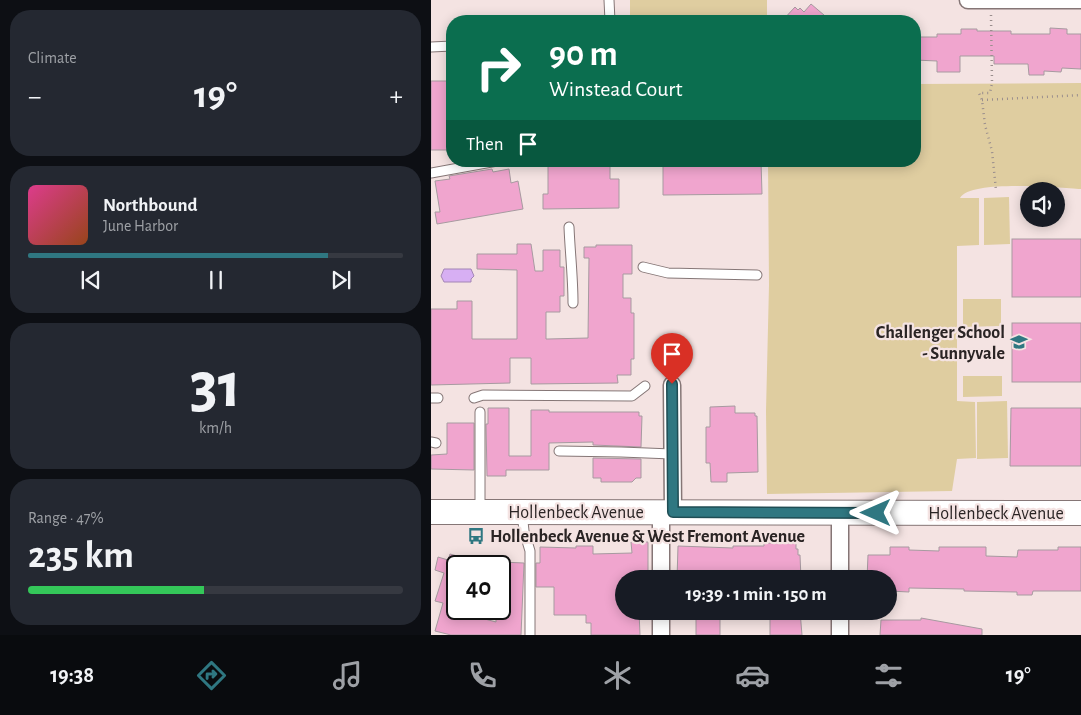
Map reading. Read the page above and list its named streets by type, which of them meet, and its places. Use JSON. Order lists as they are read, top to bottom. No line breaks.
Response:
{"streets":{"street":["Hollenbeck Avenue"]},"places":{"school or university":["Challenger School - Sunnyvale"],"bus stop":["Hollenbeck Avenue & West Fremont Avenue"]},"page":{"tile":["Climate",["31","km/h"],["Range · 47%","235 km"]],"turn":["90 m","Winstead Court"],"heat":["−","19°","+"],"then":"Then","song":["Northbound","June Harbor"],"limit":"40","trip":"19:39 · 1 min · 150 m","tabs":["19:38","19°"]}}
